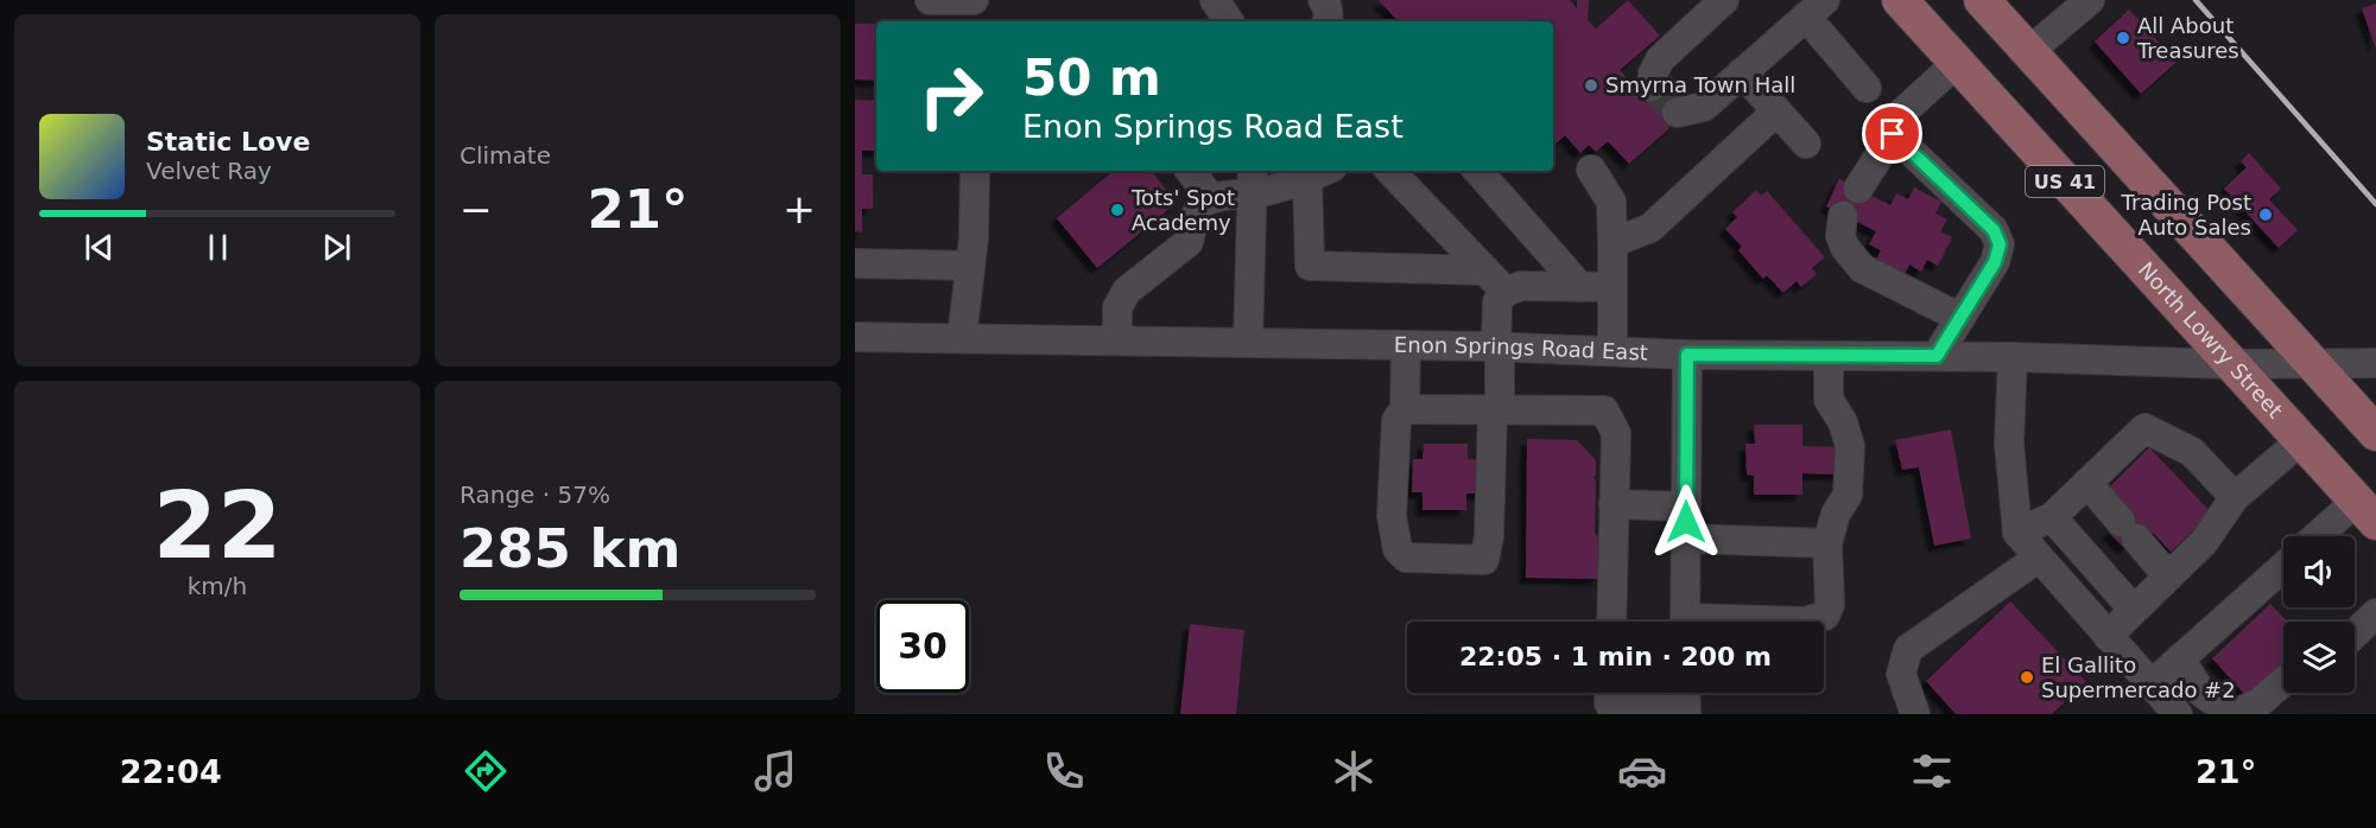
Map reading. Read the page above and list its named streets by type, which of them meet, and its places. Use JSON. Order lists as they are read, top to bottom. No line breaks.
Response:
{"streets":{"main road":["US 41","North Lowry Street"],"street":["Enon Springs Road East"]},"crossings":[["US 41","Enon Springs Road East"],["North Lowry Street","Enon Springs Road East"]],"places":["All About Treasures","Smyrna Town Hall","Tots' Spot Academy","Trading Post Auto Sales","El Gallito Supermercado #2"],"page":{"tile":["Climate",["22","km/h"],["Range · 57%","285 km"]],"turn":["50 m","Enon Springs Road East"],"song":["Static Love","Velvet Ray"],"heat":["−","21°","+"],"limit":"30","trip":"22:05 · 1 min · 200 m","tabs":["22:04","21°"]}}
